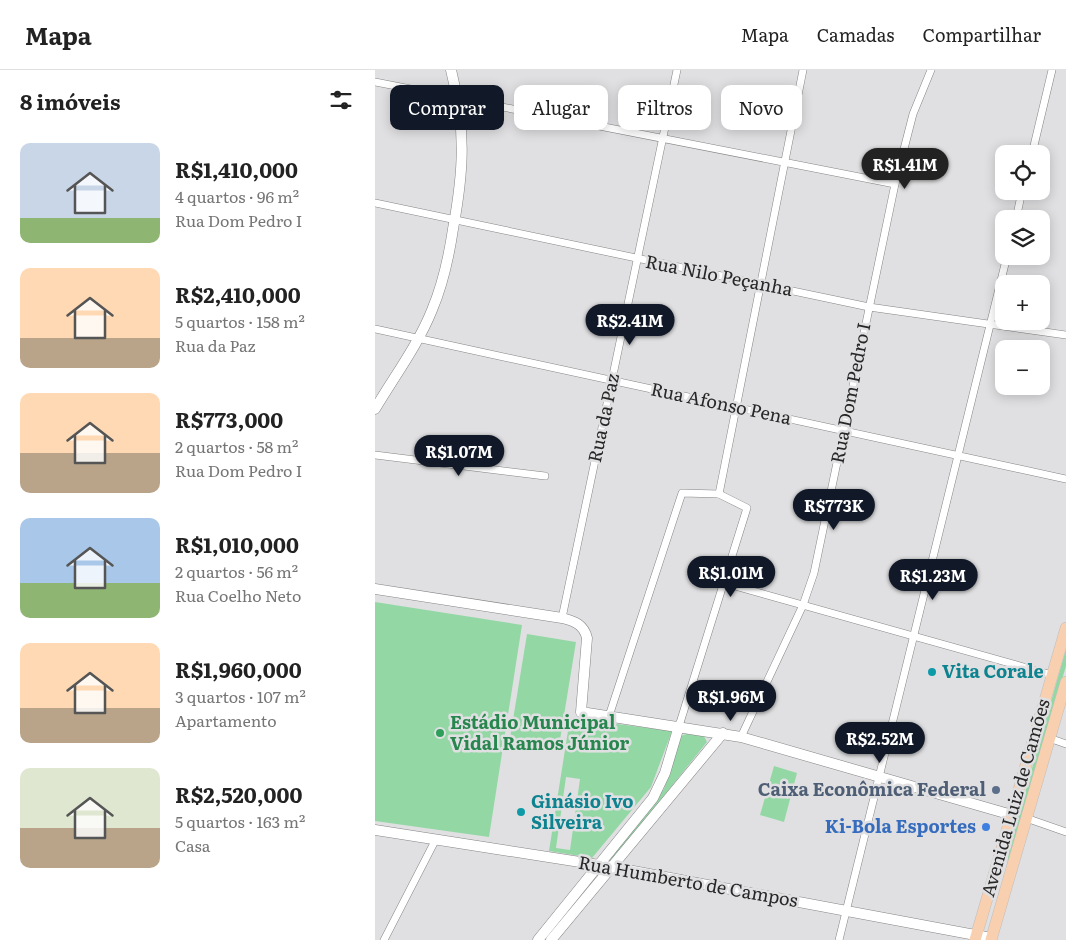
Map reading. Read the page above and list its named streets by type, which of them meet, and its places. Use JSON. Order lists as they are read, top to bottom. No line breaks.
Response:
{"streets":{"main road":["Avenida Luiz de Camões"],"street":["Rua Nilo Peçanha","Rua Dom Pedro I","Rua Afonso Pena","Rua da Paz","Rua Humberto de Campos"]},"crossings":[["Rua Nilo Peçanha","Rua Dom Pedro I"],["Rua Nilo Peçanha","Rua da Paz"],["Rua Dom Pedro I","Rua Afonso Pena"],["Rua Afonso Pena","Rua da Paz"],["Avenida Luiz de Camões","Rua Humberto de Campos"]],"places":["Vita Corale","Estádio Municipal Vidal Ramos Júnior","Caixa Econômica Federal","Ginásio Ivo Silveira","Ki-Bola Esportes"],"page":{"header":"Mapa","nav":["Mapa","Camadas","Compartilhar"],"heading":"8 imóveis","chip":["Comprar","Alugar","Filtros","Novo"],"list":[{"name":"R$1,410,000","note":"4 quartos · 96 m² · Rua Dom Pedro I"},{"name":"R$2,410,000","note":"5 quartos · 158 m² · Rua da Paz"},{"name":"R$773,000","note":"2 quartos · 58 m² · Rua Dom Pedro I"},{"name":"R$1,010,000","note":"2 quartos · 56 m² · Rua Coelho Neto"},{"name":"R$1,960,000","note":"3 quartos · 107 m² · Apartamento"},{"name":"R$2,520,000","note":"5 quartos · 163 m² · Casa"}],"map_buttons":["+","−"],"price":["R$1.41M","R$2.41M","R$1.07M","R$773K","R$1.01M","R$1.23M","R$1.96M","R$2.52M"]}}
